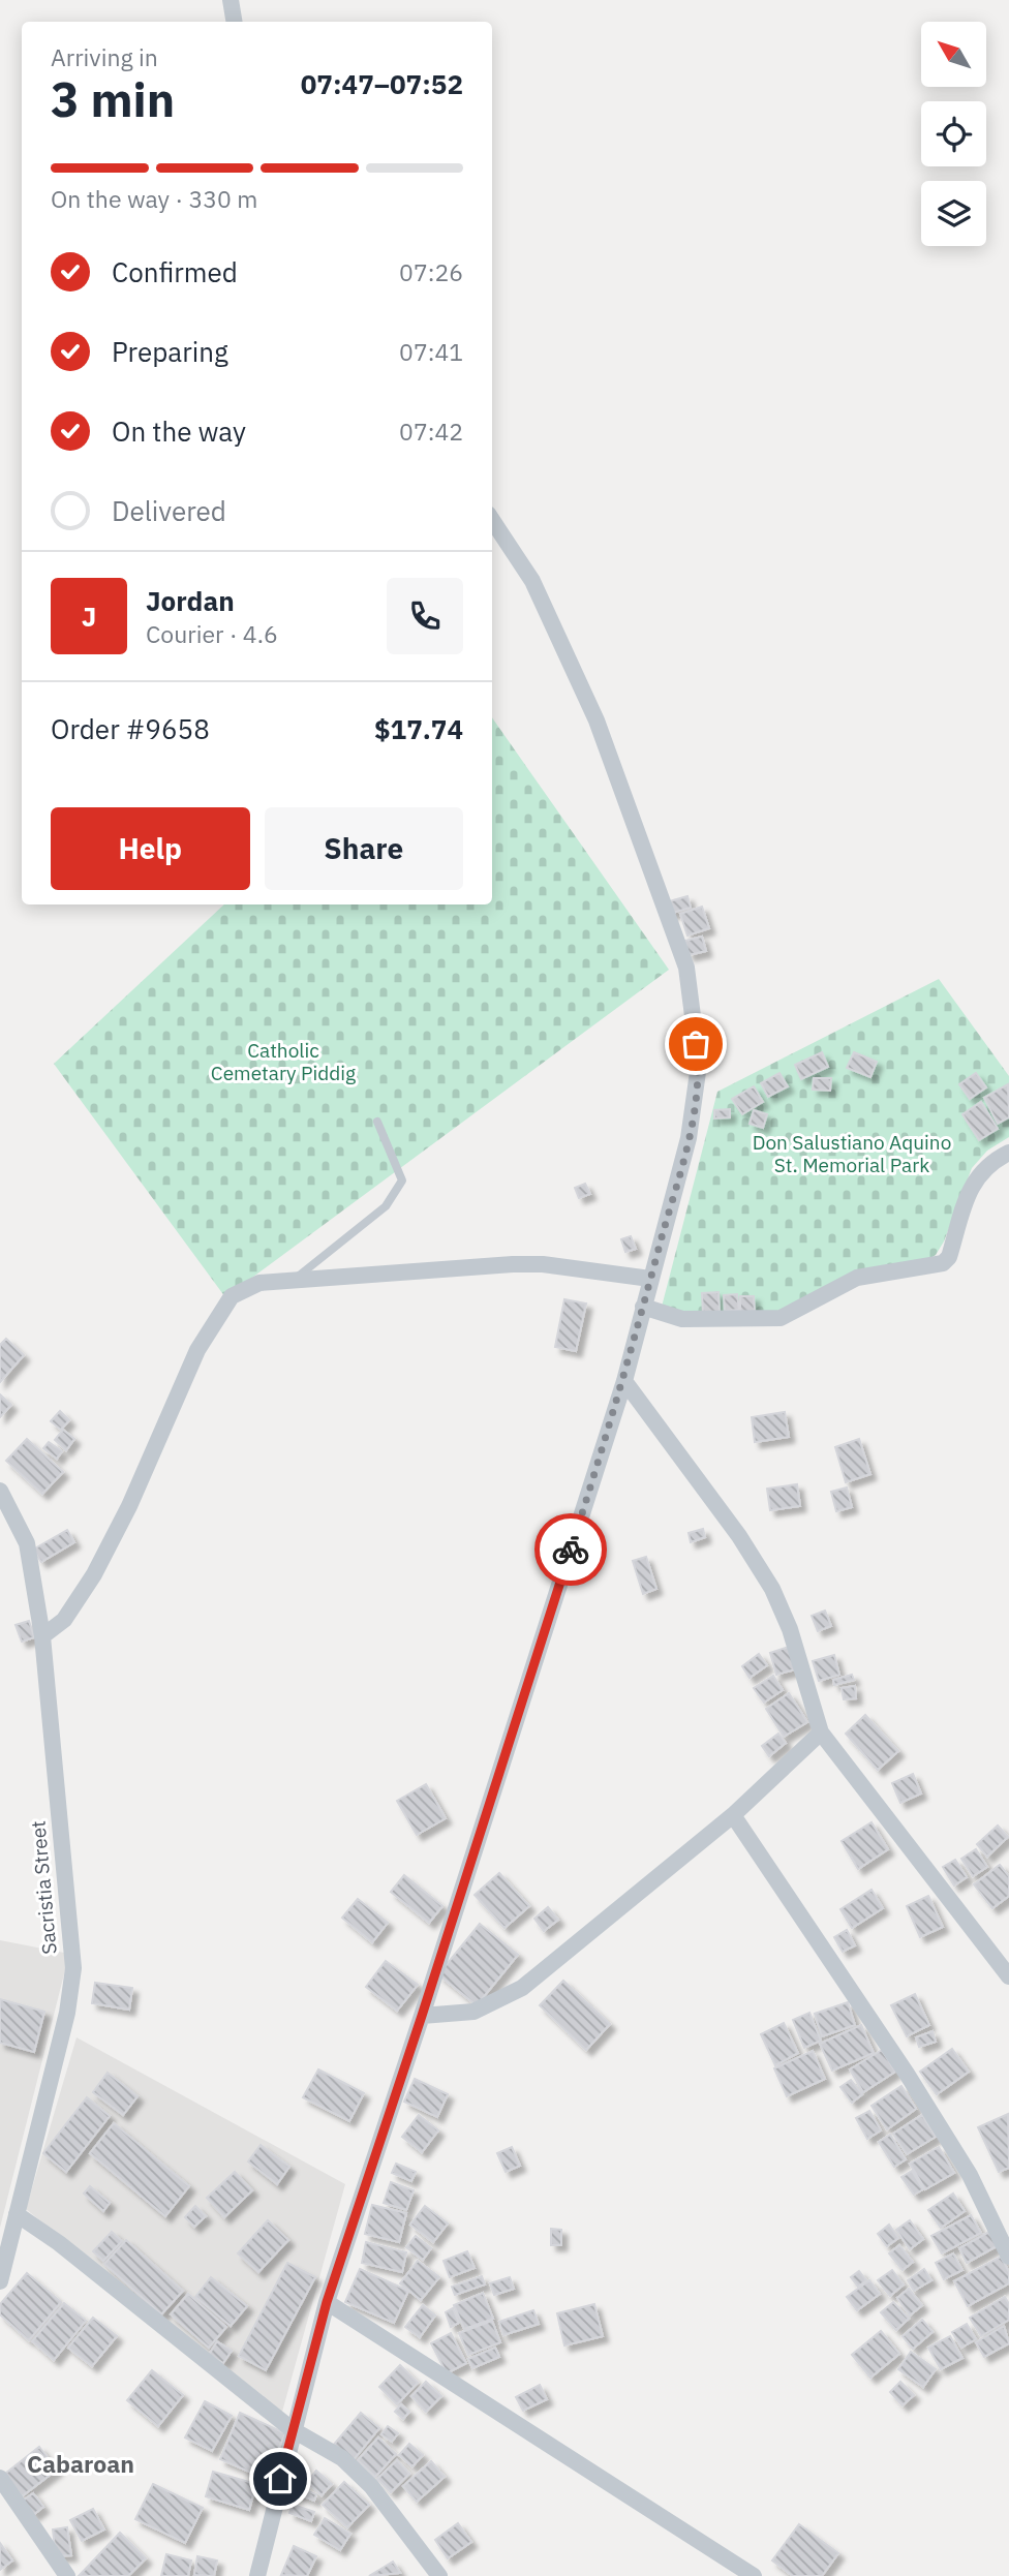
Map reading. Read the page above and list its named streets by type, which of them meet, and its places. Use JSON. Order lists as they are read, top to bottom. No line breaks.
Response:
{"streets":{"street":["Sacristia Street"]},"districts":["Cabaroan"],"parks":["Catholic Cemetary Piddig","Don Salustiano Aquino St. Memorial Park"],"north":"top left","page":{"heading":["3 min","Arriving in","07:47–07:52"],"panel":["Jordan","Courier · 4.6","Order #9658","$17.74"],"bar":"On the way · 330 m","list":[["Confirmed","07:26"],["Preparing","07:41"],["On the way","07:42"],"Delivered"],"round":"J","buttons":["Help","Share"]}}
